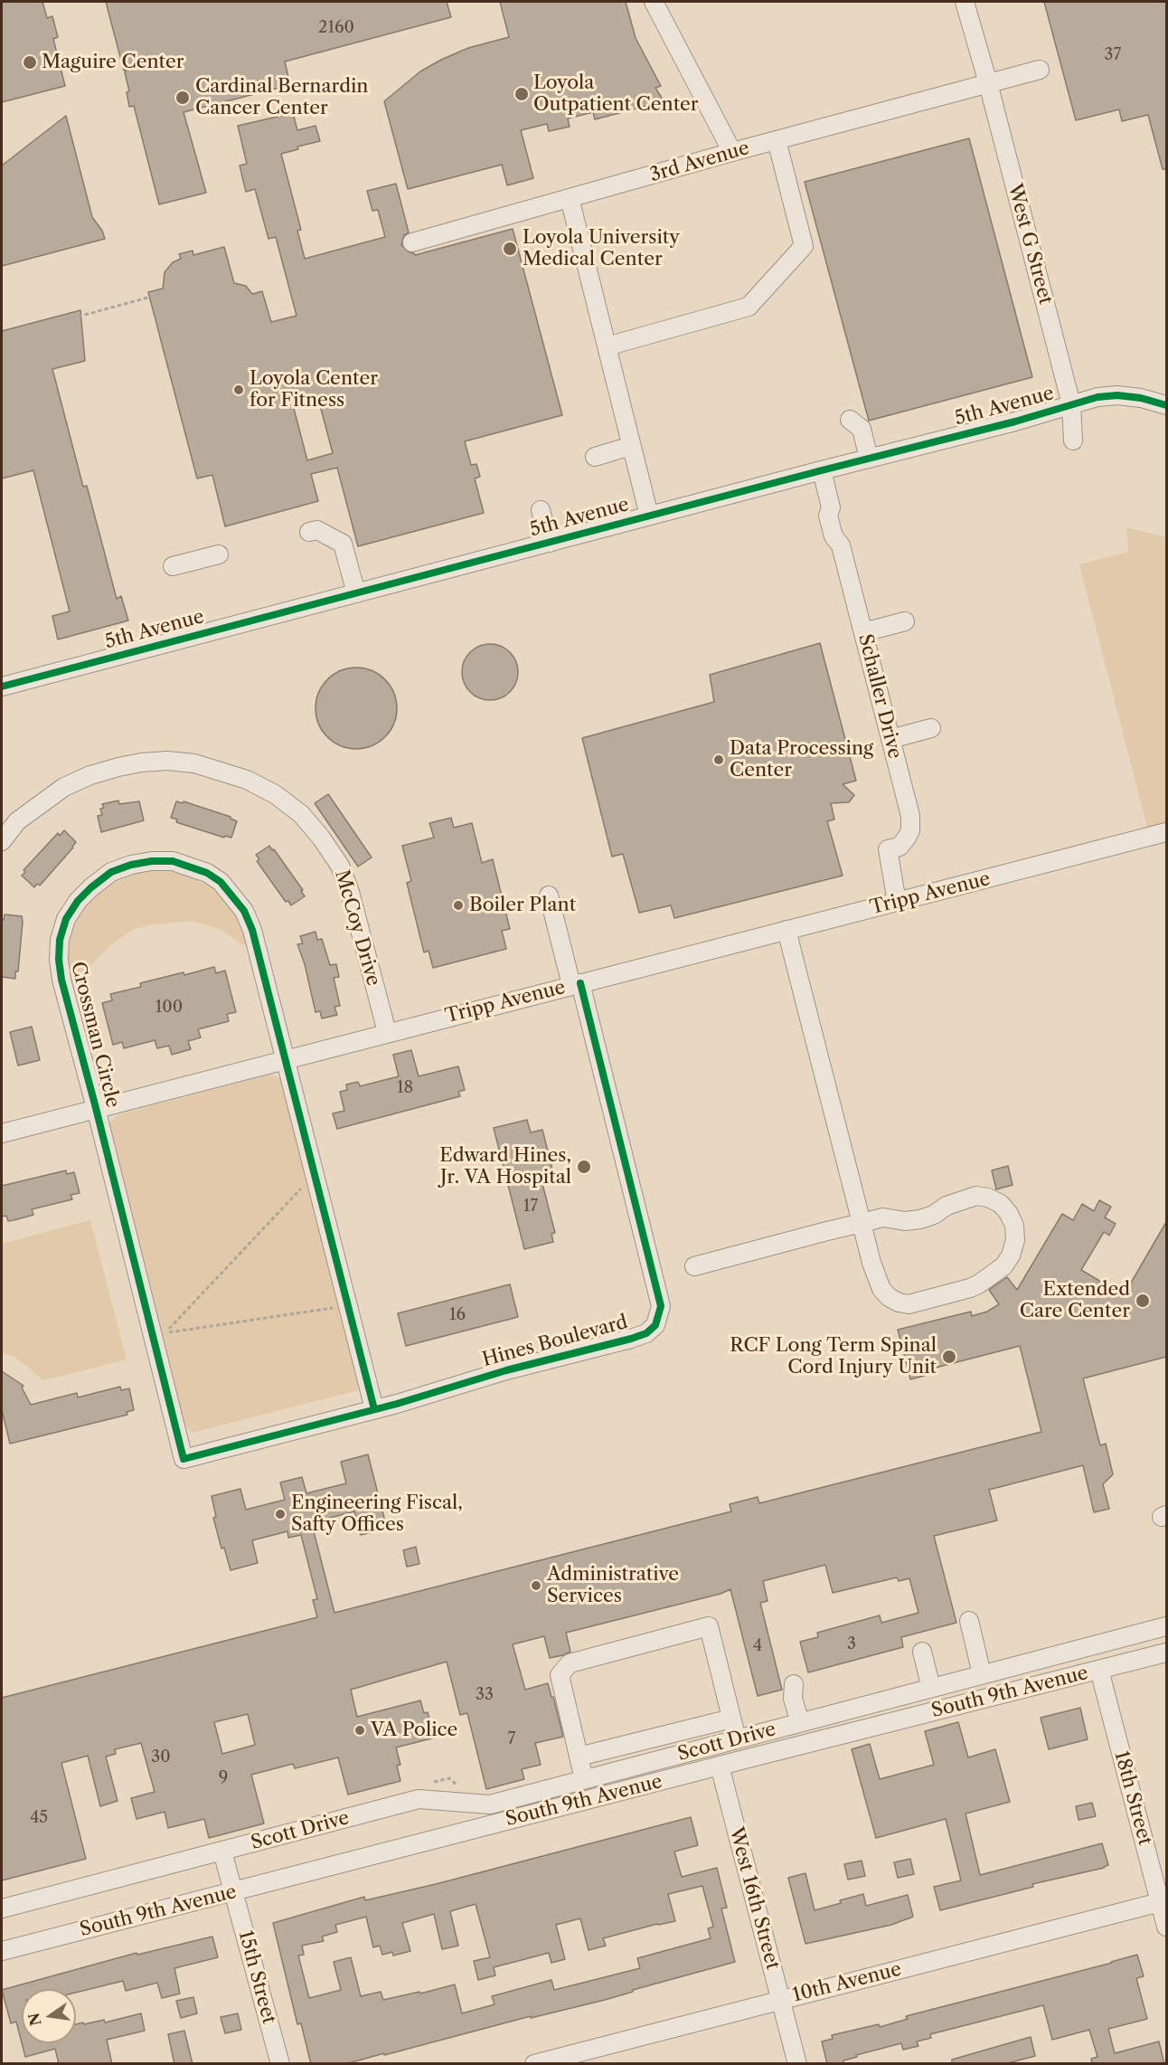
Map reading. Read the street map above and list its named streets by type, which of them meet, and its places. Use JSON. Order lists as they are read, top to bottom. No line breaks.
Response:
{"streets":{"street":["3rd Avenue","West G Street","5th Avenue","Schaller Drive","Tripp Avenue","McCoy Drive","Crossman Circle","Hines Boulevard","South 9th Avenue","Scott Drive","18th Street","West 16th Street","15th Street","10th Avenue"]},"crossings":[["3rd Avenue","West G Street"],["West G Street","5th Avenue"],["5th Avenue","Schaller Drive"],["Schaller Drive","Tripp Avenue"],["Tripp Avenue","McCoy Drive"],["Tripp Avenue","Crossman Circle"],["Tripp Avenue","Hines Boulevard"],["Crossman Circle","Hines Boulevard"],["South 9th Avenue","18th Street"],["South 9th Avenue","West 16th Street"],["South 9th Avenue","15th Street"],["Scott Drive","15th Street"],["18th Street","10th Avenue"],["West 16th Street","10th Avenue"]],"places":["Maguire Center","Loyola Outpatient Center","Cardinal Bernardin Cancer Center","Loyola University Medical Center","Loyola Center for Fitness","Data Processing Center","Boiler Plant","Edward Hines, Jr. VA Hospital","Extended Care Center","RCF Long Term Spinal Cord Injury Unit","Engineering Fiscal, Safty Offices","Administrative Services","VA Police"],"house_numbers":["2160","37","100","18","17","16","3","4","33","7","30","9","45"],"north":"left"}
